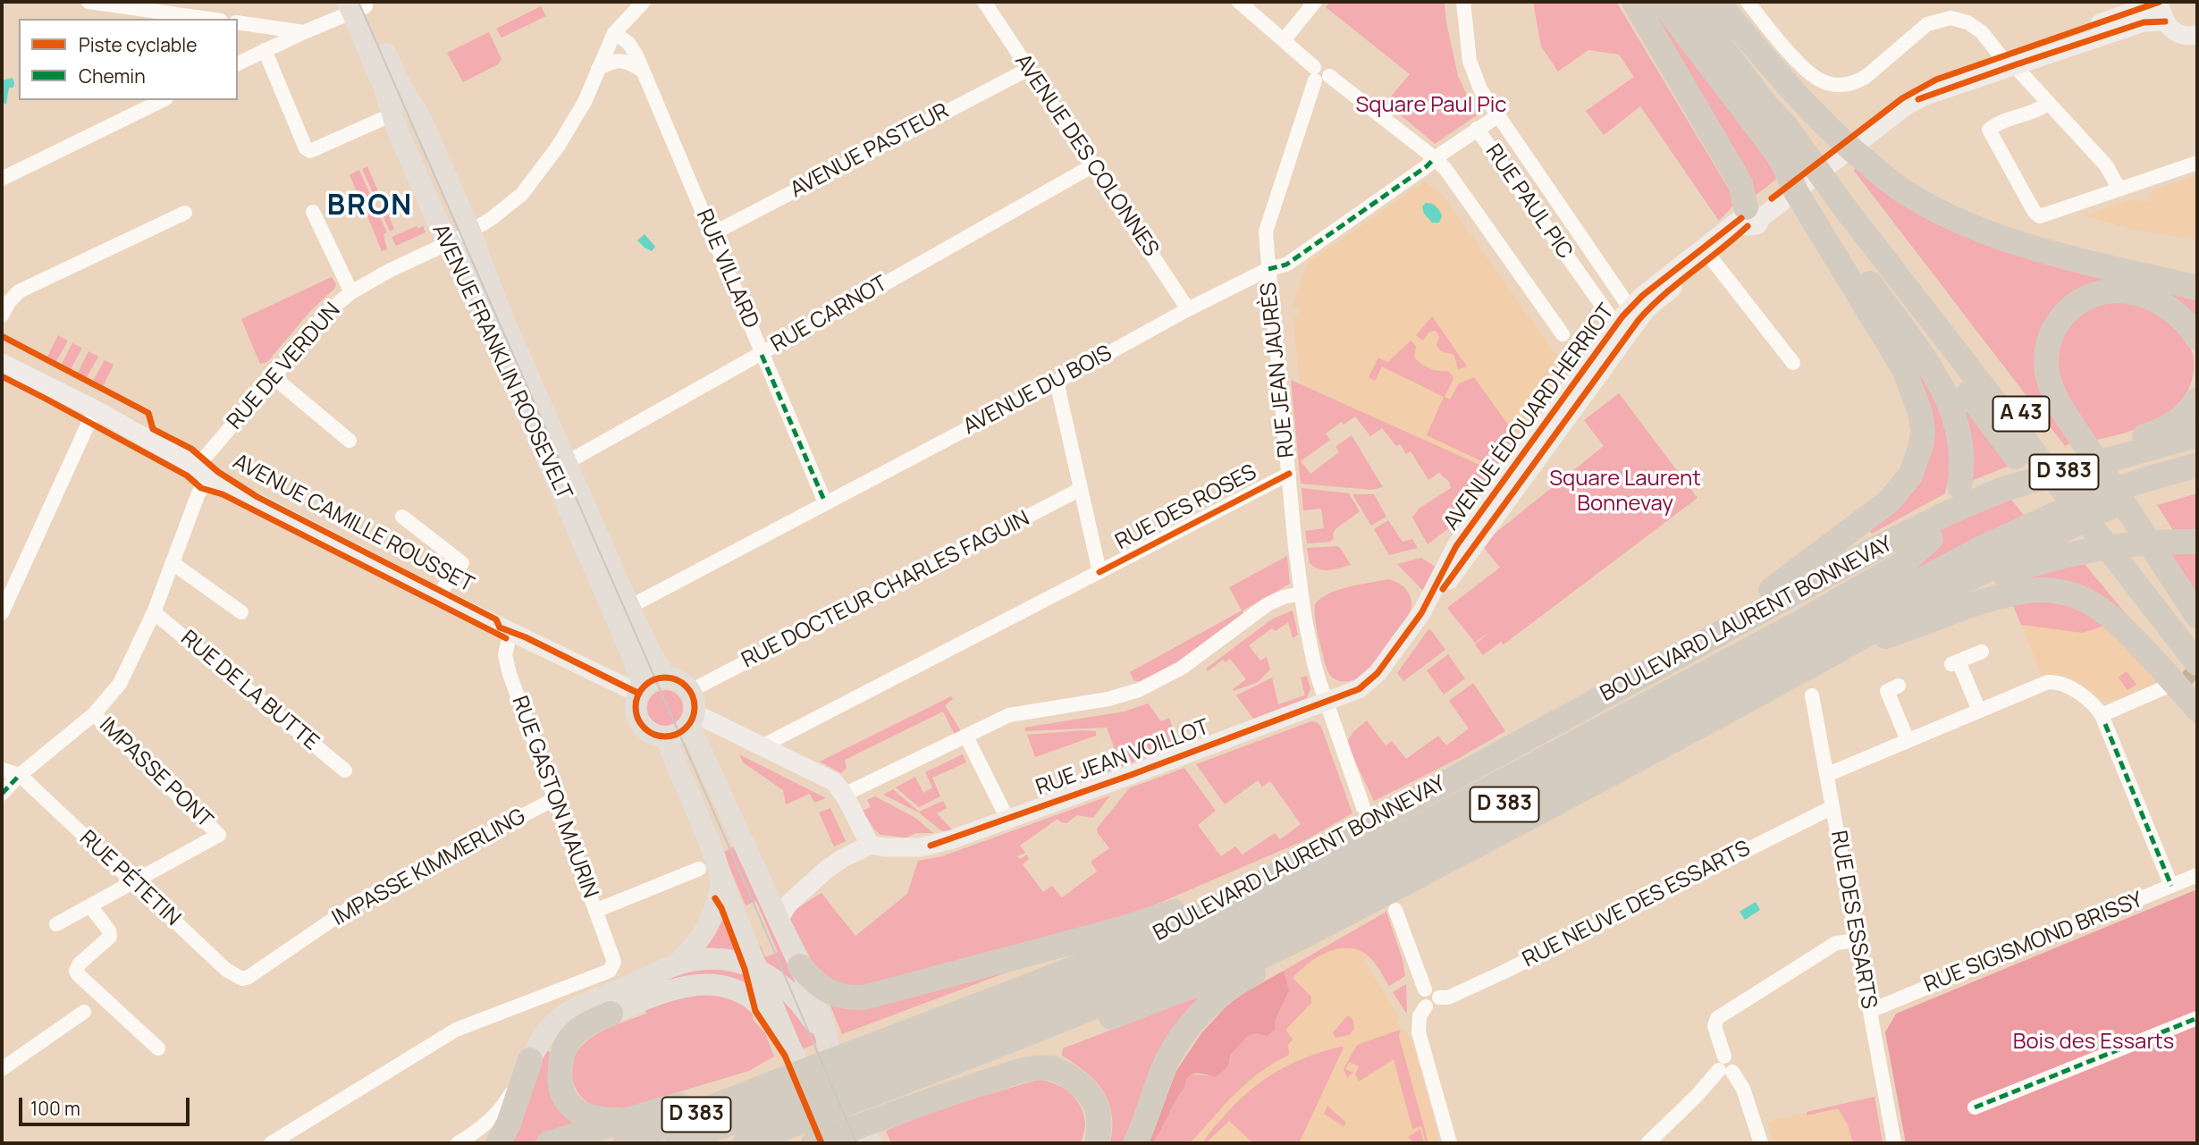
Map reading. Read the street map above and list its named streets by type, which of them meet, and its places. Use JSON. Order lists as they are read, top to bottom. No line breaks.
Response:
{"streets":{"highway":["A 43","D 383","BOULEVARD LAURENT BONNEVAY"],"main road":["AVENUE FRANKLIN ROOSEVELT"],"street":["AVENUE PASTEUR","AVENUE DES COLONNES","RUE PAUL PIC","RUE VILLARD","RUE CARNOT","RUE DE VERDUN","RUE JEAN JAURÈS","AVENUE DU BOIS","AVENUE ÉDOUARD HERRIOT","RUE DES ROSES","AVENUE CAMILLE ROUSSET","RUE DOCTEUR CHARLES FAGUIN","RUE DE LA BUTTE","RUE JEAN VOILLOT","IMPASSE PONT","RUE GASTON MAURIN","IMPASSE KIMMERLING","RUE PÉTETIN","RUE NEUVE DES ESSARTS","RUE DES ESSARTS","RUE SIGISMOND BRISSY"]},"crossings":[["AVENUE PASTEUR","AVENUE DES COLONNES"],["AVENUE PASTEUR","RUE VILLARD"],["AVENUE DES COLONNES","RUE CARNOT"],["AVENUE DES COLONNES","AVENUE DU BOIS"],["RUE PAUL PIC","AVENUE DU BOIS"],["RUE PAUL PIC","AVENUE ÉDOUARD HERRIOT"],["RUE VILLARD","RUE CARNOT"],["RUE VILLARD","RUE DE VERDUN"],["RUE VILLARD","AVENUE DU BOIS"],["RUE CARNOT","AVENUE FRANKLIN ROOSEVELT"],["AVENUE FRANKLIN ROOSEVELT","RUE DE VERDUN"],["AVENUE FRANKLIN ROOSEVELT","AVENUE DU BOIS"],["AVENUE FRANKLIN ROOSEVELT","AVENUE CAMILLE ROUSSET"],["AVENUE FRANKLIN ROOSEVELT","RUE DOCTEUR CHARLES FAGUIN"],["RUE DE VERDUN","AVENUE CAMILLE ROUSSET"],["RUE DE VERDUN","RUE DE LA BUTTE"],["RUE DE VERDUN","IMPASSE PONT"],["RUE DE VERDUN","RUE PÉTETIN"],["RUE JEAN JAURÈS","AVENUE DU BOIS"],["RUE JEAN JAURÈS","AVENUE ÉDOUARD HERRIOT"],["RUE JEAN JAURÈS","RUE DES ROSES"],["RUE JEAN JAURÈS","RUE JEAN VOILLOT"],["AVENUE ÉDOUARD HERRIOT","RUE JEAN VOILLOT"],["AVENUE CAMILLE ROUSSET","RUE DOCTEUR CHARLES FAGUIN"],["AVENUE CAMILLE ROUSSET","RUE GASTON MAURIN"],["IMPASSE PONT","RUE PÉTETIN"],["RUE GASTON MAURIN","IMPASSE KIMMERLING"],["IMPASSE KIMMERLING","RUE PÉTETIN"],["RUE NEUVE DES ESSARTS","RUE DES ESSARTS"],["RUE DES ESSARTS","RUE SIGISMOND BRISSY"]],"districts":["BRON"],"parks":["Square Paul Pic","Square Laurent Bonnevay","Bois des Essarts"],"legend":["Piste cyclable","Chemin"],"scale_bar":"100 m"}
